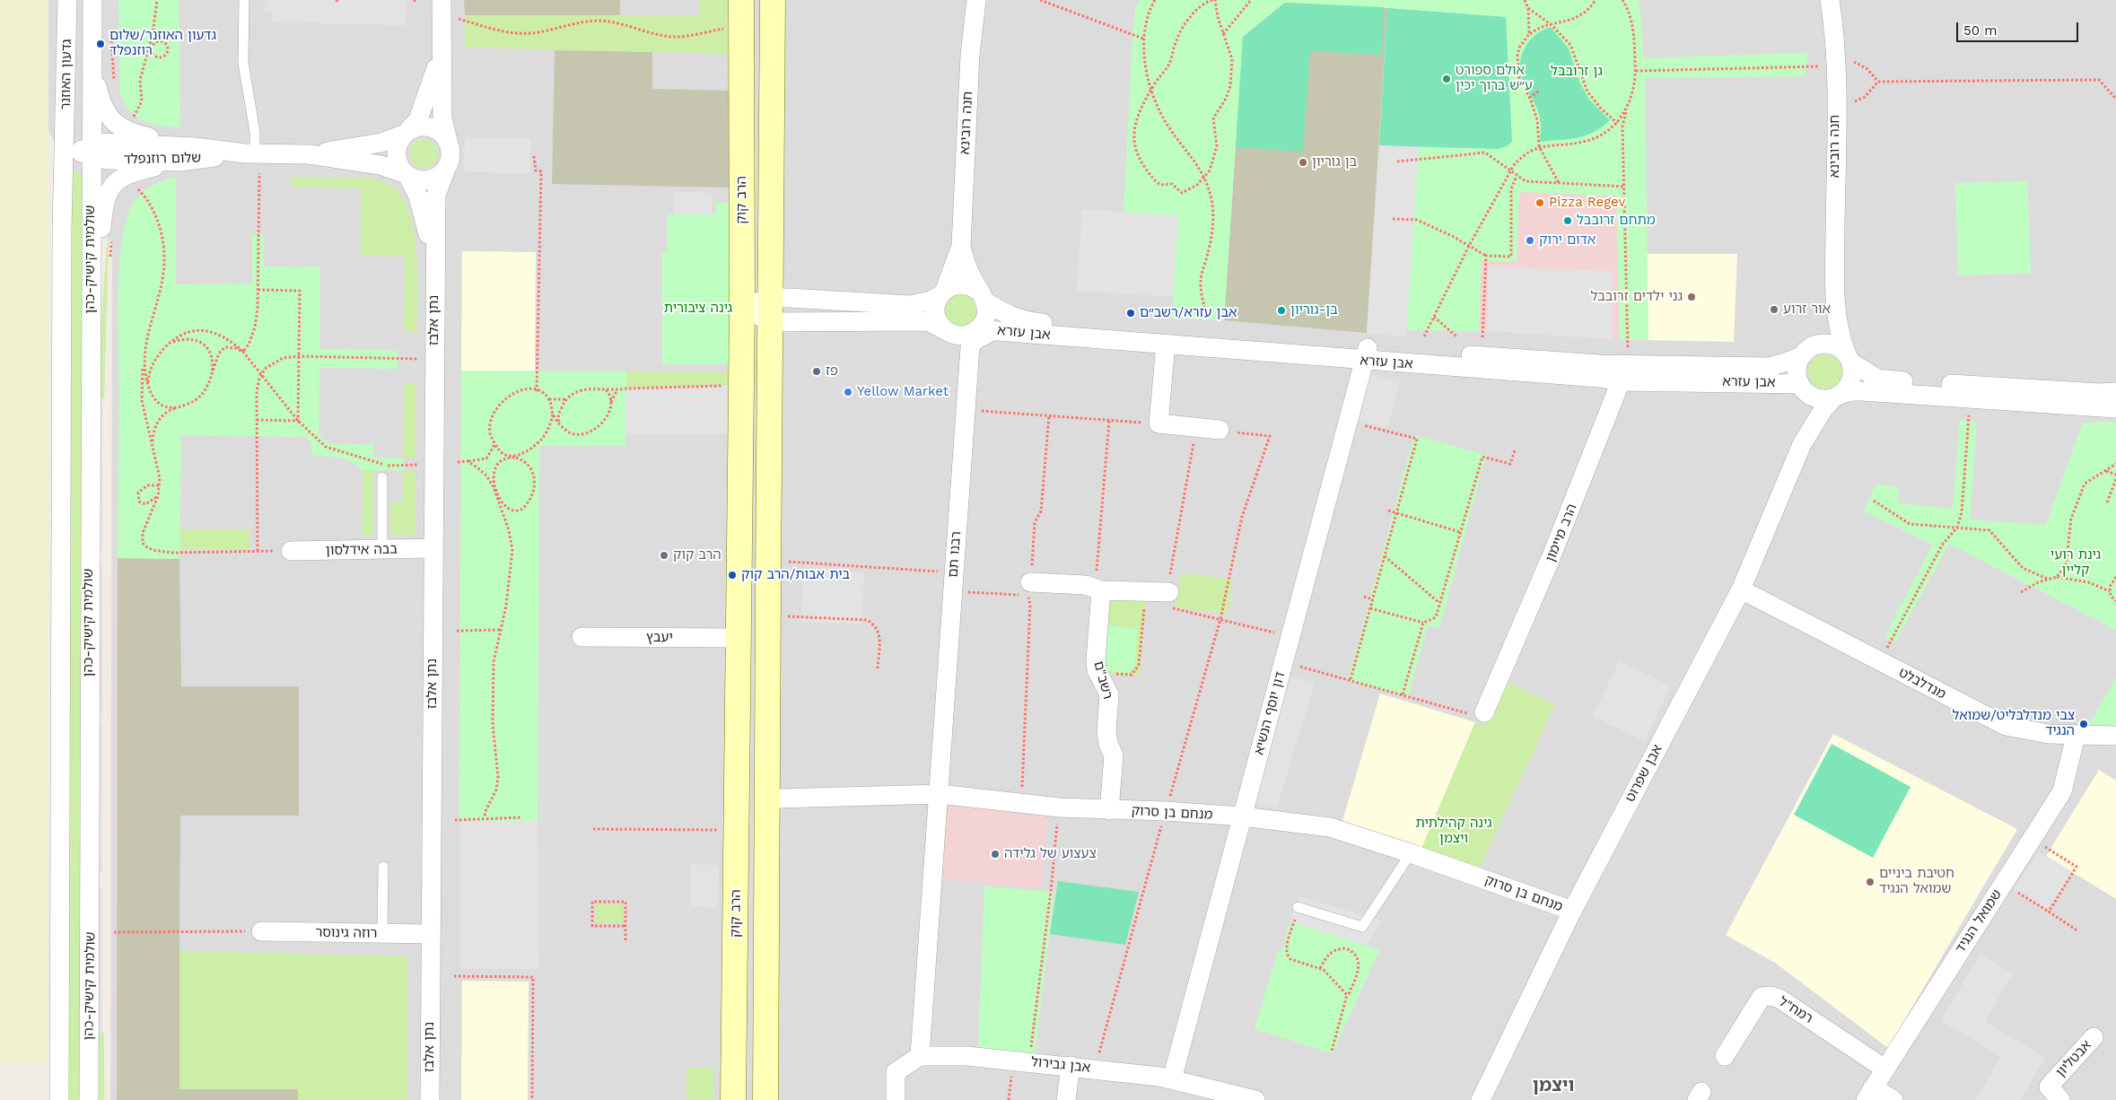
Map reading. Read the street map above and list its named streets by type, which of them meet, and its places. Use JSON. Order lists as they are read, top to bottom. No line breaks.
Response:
{"streets":{"main road":["הרב קוק"],"street":["גדעון האוזנר","חנה רובינא","שלום רוזנפלד","שולמית קישיק-כהן","נתן אלבז","אבן עזרא","הרב מיימון","בבה אידלסון","רבנו תם","יעבץ","רשב\"ם","מנדלבלט","דון יוסף הנשיא","אבן שפרוט","מנחם בן סרוק","שמואל הנגיד","רוזה גינוסר","רמח\"ל","אבטליון","אבן גבירול"]},"crossings":[["גדעון האוזנר","שלום רוזנפלד"],["גדעון האוזנר","שולמית קישיק-כהן"],["חנה רובינא","אבן עזרא"],["חנה רובינא","אבן שפרוט"],["שלום רוזנפלד","שולמית קישיק-כהן"],["שלום רוזנפלד","נתן אלבז"],["הרב קוק","יעבץ"],["נתן אלבז","בבה אידלסון"],["נתן אלבז","רוזה גינוסר"],["אבן עזרא","הרב מיימון"],["אבן עזרא","רבנו תם"],["אבן עזרא","דון יוסף הנשיא"],["אבן עזרא","אבן שפרוט"],["רבנו תם","מנחם בן סרוק"],["רבנו תם","אבן גבירול"],["רשב\"ם","מנחם בן סרוק"],["מנדלבלט","אבן שפרוט"],["מנדלבלט","שמואל הנגיד"],["דון יוסף הנשיא","מנחם בן סרוק"],["דון יוסף הנשיא","אבן גבירול"],["אבן שפרוט","מנחם בן סרוק"],["שמואל הנגיד","רמח\"ל"]],"districts":["ויצמן"],"parks":["גן זרובבל","גינה ציבורית","גינת רועי קליין","גינה קהילתית ויצמן"],"places":["גדעון האוזנר/שלום רוזנפלד","אולם ספורט ע״ש ברוך יכין","בן גוריון","Pizza Regev","מתחם זרובבל","אדום ירוק","גני ילדים זרובבל","אור זרוע","בן-גוריון","אבן עזרא/רשב״ם","פז","Yellow Market","הרב קוק","בית אבות/הרב קוק","צבי מנדלבליט/שמואל הנגיד","צעצוע של גלידה","חטיבת ביניים שמואל הנגיד"],"scale_bar":"50 m"}
